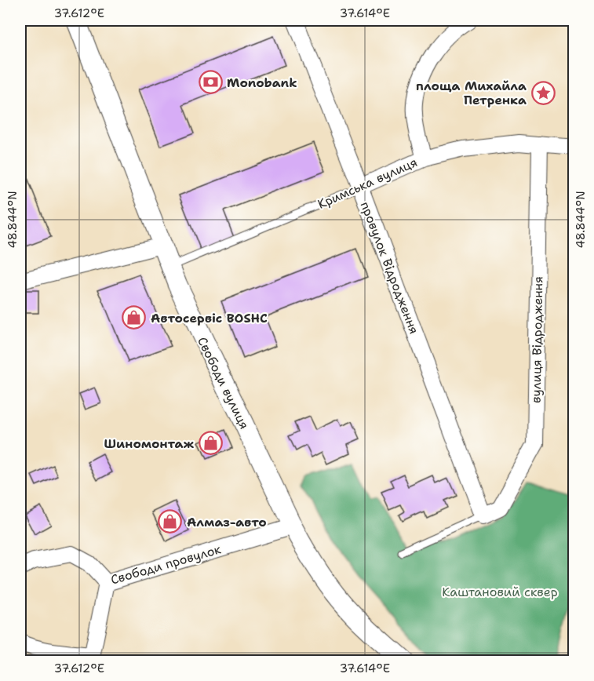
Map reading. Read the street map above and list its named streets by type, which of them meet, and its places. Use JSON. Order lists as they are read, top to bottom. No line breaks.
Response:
{"streets":{"street":["Кримська вулиця","провулок Відродження","вулиця Відродження","Свободи вулиця","Свободи провулок"]},"crossings":[["Кримська вулиця","провулок Відродження"],["Кримська вулиця","вулиця Відродження"],["Кримська вулиця","Свободи вулиця"],["провулок Відродження","вулиця Відродження"],["Свободи вулиця","Свободи провулок"]],"parks":["Каштановий сквер"],"places":{"bank":["Monobank"],"place":["площа Михайла Петренка"],"shop":["Автосервіс BOSHC","Шиномонтаж","Алмаз-авто"]},"coordinates":["37.612°E","37.614°E","48.844°N"]}
